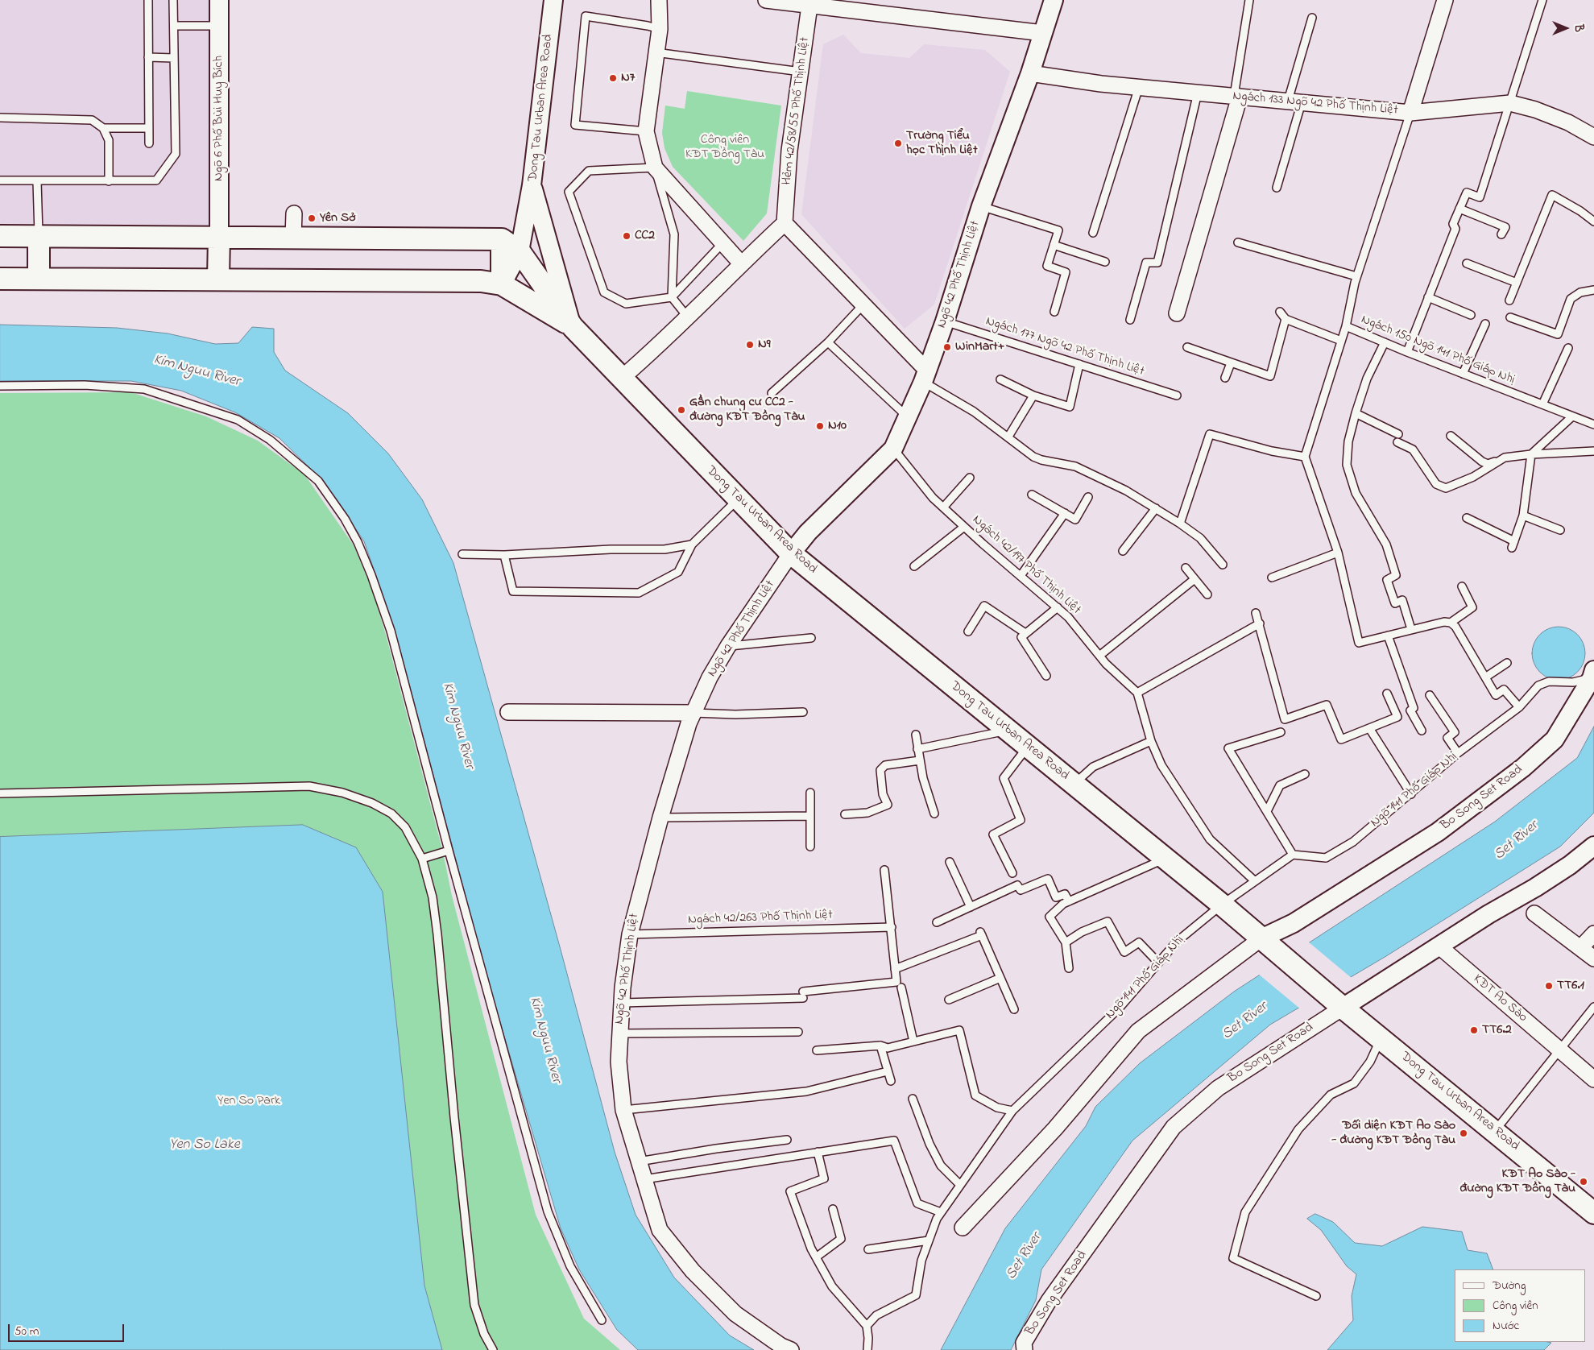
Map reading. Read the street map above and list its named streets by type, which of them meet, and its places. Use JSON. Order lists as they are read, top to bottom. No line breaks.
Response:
{"streets":{"main road":["Dong Tau Urban Area Road"],"street":["Ngách 133 Ngõ 42 Phố Thịnh Liệt","Hẻm 42/58/55 Phố Thịnh Liệt","Ngõ 6 Phố Bùi Huy Bích","Ngõ 42 Phố Thịnh Liệt","Bo Song Set Road","KĐT Ao Sào"],"lane":["Ngách 177 Ngõ 42 Phố Thịnh Liệt","Ngách 150 Ngõ 141 Phố Giáp Nhị","Ngách 42/197 Phố Thịnh Liệt","Ngõ 141 Phố Giáp Nhị","Ngách 42/263 Phố Thịnh Liệt"]},"crossings":[["Ngách 133 Ngõ 42 Phố Thịnh Liệt","Ngõ 42 Phố Thịnh Liệt"],["Ngách 133 Ngõ 42 Phố Thịnh Liệt","Ngách 150 Ngõ 141 Phố Giáp Nhị"],["Dong Tau Urban Area Road","Ngõ 42 Phố Thịnh Liệt"],["Dong Tau Urban Area Road","Ngõ 141 Phố Giáp Nhị"],["Dong Tau Urban Area Road","Bo Song Set Road"],["Ngõ 42 Phố Thịnh Liệt","Ngách 177 Ngõ 42 Phố Thịnh Liệt"],["Ngõ 42 Phố Thịnh Liệt","Ngách 42/197 Phố Thịnh Liệt"],["Ngõ 42 Phố Thịnh Liệt","Ngách 42/263 Phố Thịnh Liệt"],["Ngõ 141 Phố Giáp Nhị","Bo Song Set Road"],["Bo Song Set Road","KĐT Ao Sào"]],"water":["Kim Nguu River","Set River","Yen So Lake"],"parks":["Công viên KĐT Đồng Tàu","Yen So Park"],"places":["N7","Trường Tiểu học Thịnh Liệt","Yên Sở","CC2","N9","WinMart+","Gần chung cư CC2 - đường KĐT Đồng Tàu","N10","TT6.1","TT6.2","Đối diện KĐT Ao Sào - đường KĐT Đồng Tàu","KĐT Ao Sào - đường KĐT Đồng Tàu"],"legend":["Đường","Công viên","Nước"],"scale_bar":"50 m","north":"right"}
